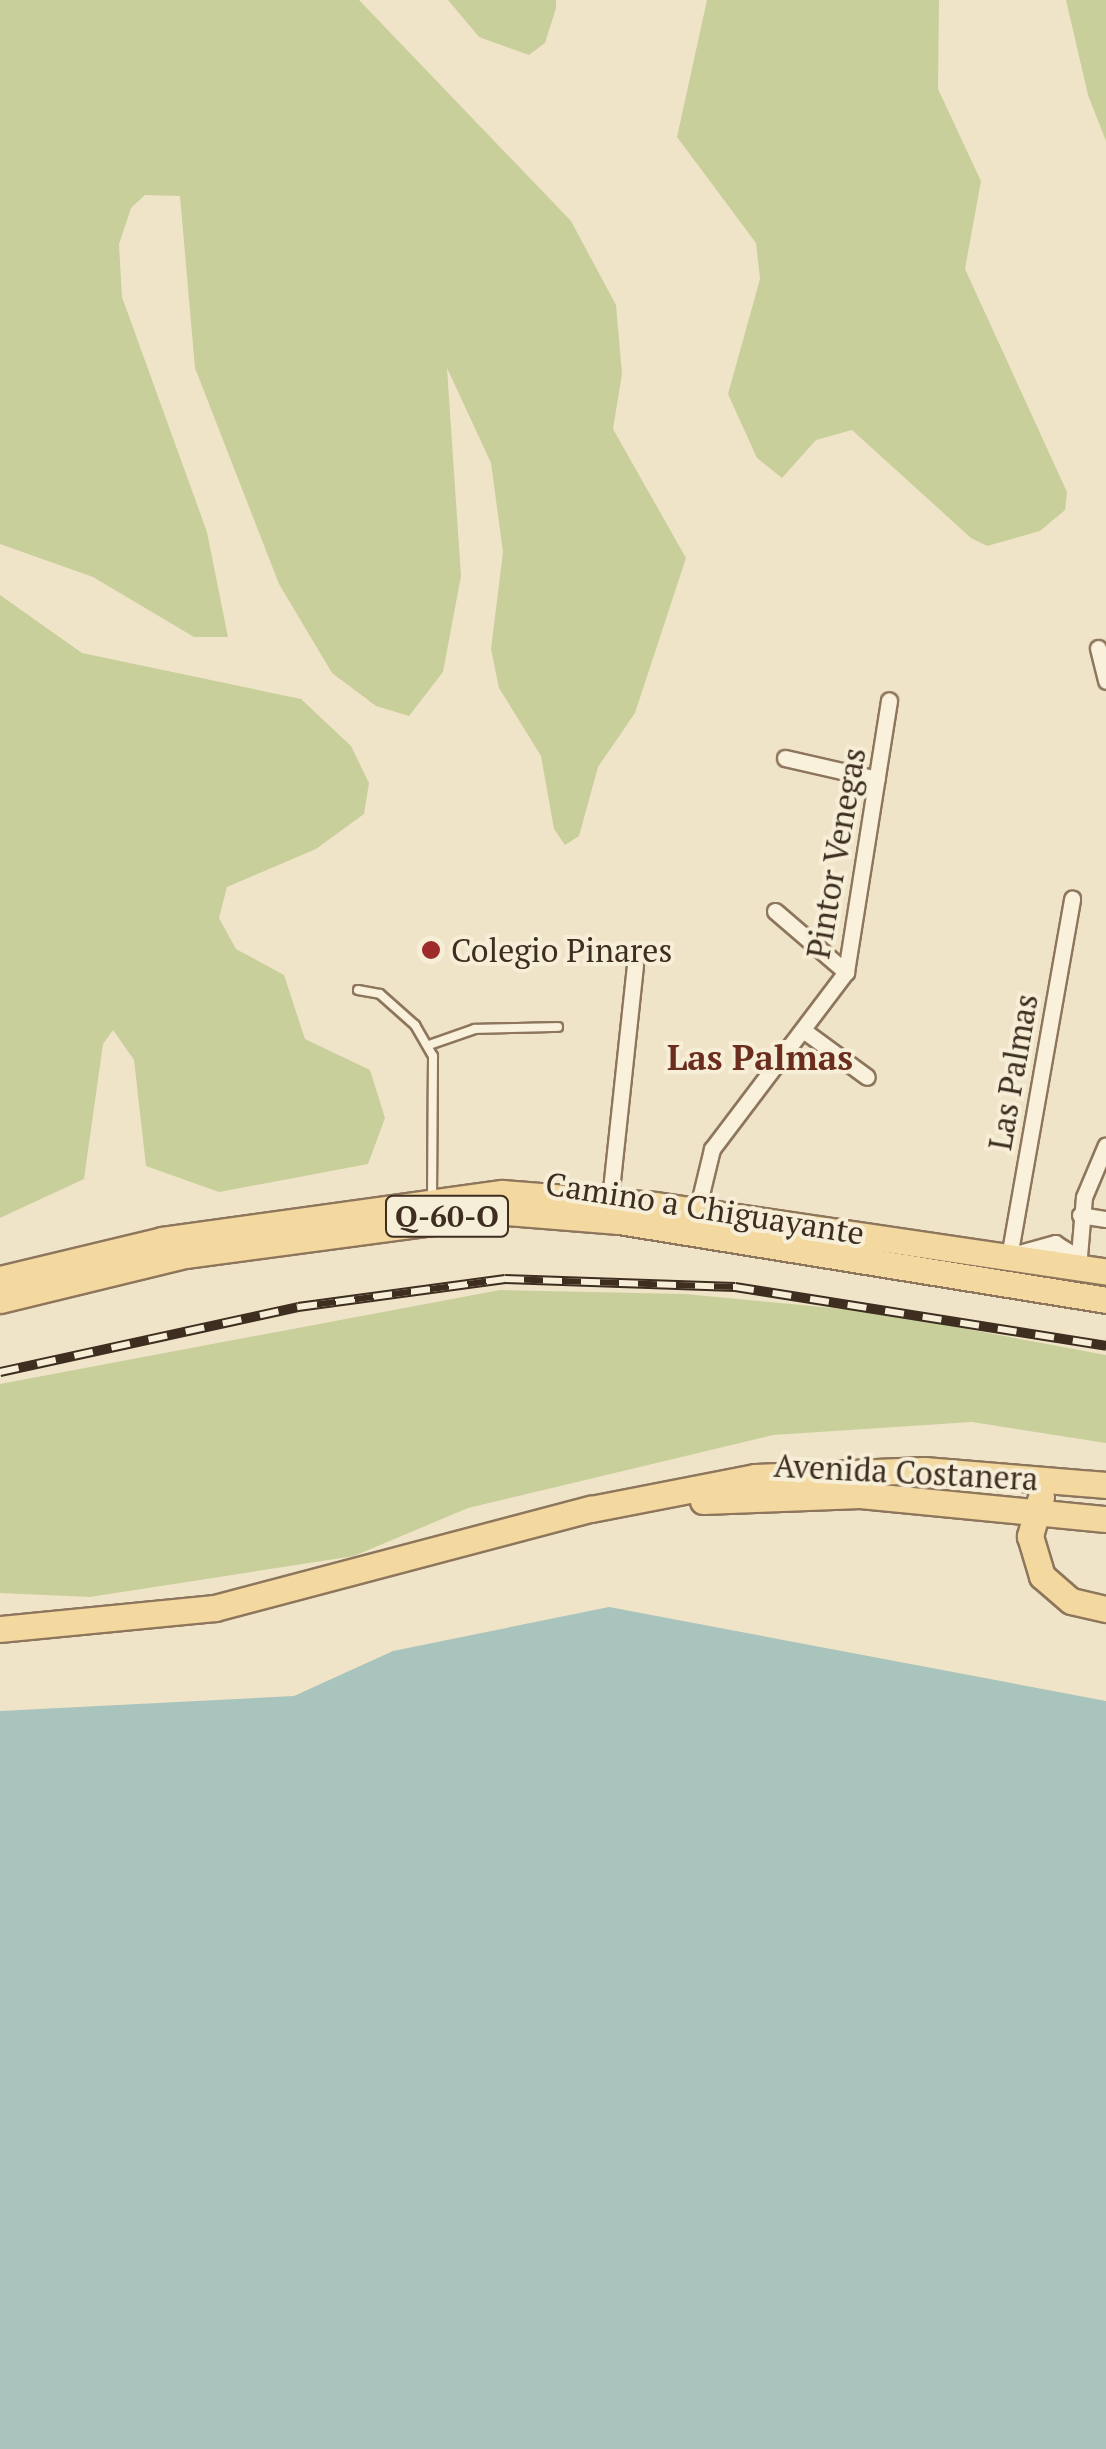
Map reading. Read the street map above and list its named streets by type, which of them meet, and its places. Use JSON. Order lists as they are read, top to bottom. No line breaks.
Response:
{"streets":{"main road":["Camino a Chiguayante","Q-60-O","Avenida Costanera"],"street":["Pintor Venegas","Las Palmas"]},"crossings":[["Pintor Venegas","Camino a Chiguayante"],["Las Palmas","Camino a Chiguayante"]],"districts":["Las Palmas"],"places":["Colegio Pinares"]}
